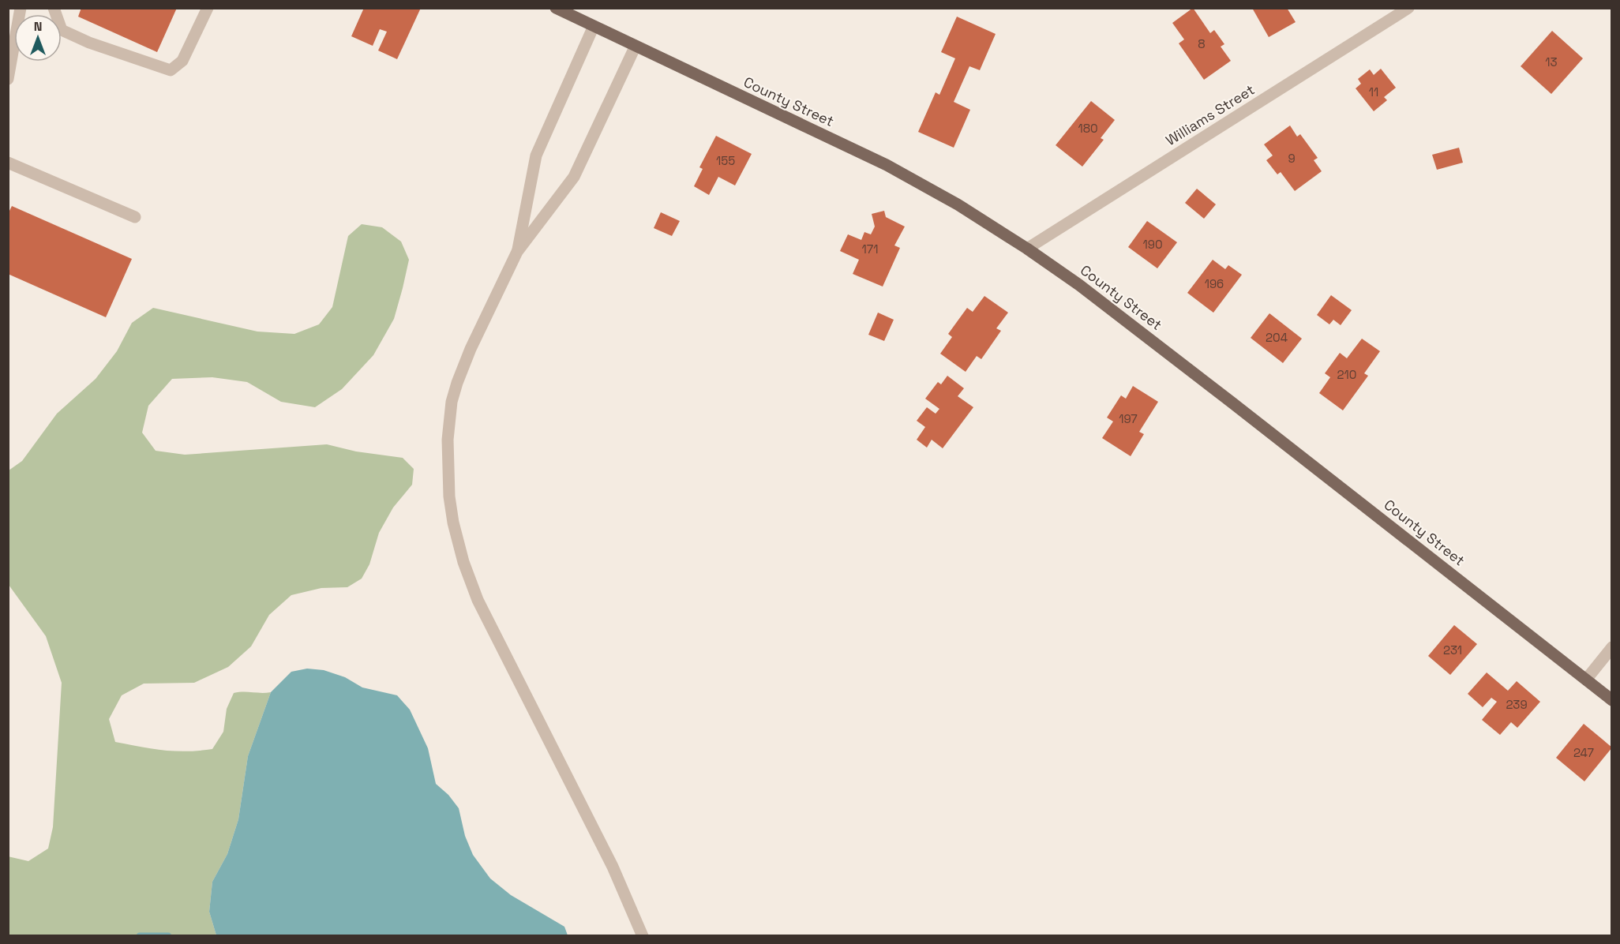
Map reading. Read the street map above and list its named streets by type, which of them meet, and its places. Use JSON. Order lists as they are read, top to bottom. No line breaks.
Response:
{"streets":{"main road":["County Street"],"street":["Williams Street"]},"crossings":[["County Street","Williams Street"]],"house_numbers":["8","13","11","180","9","155","190","171","196","204","210","197","231","239","247"],"north":"top"}
